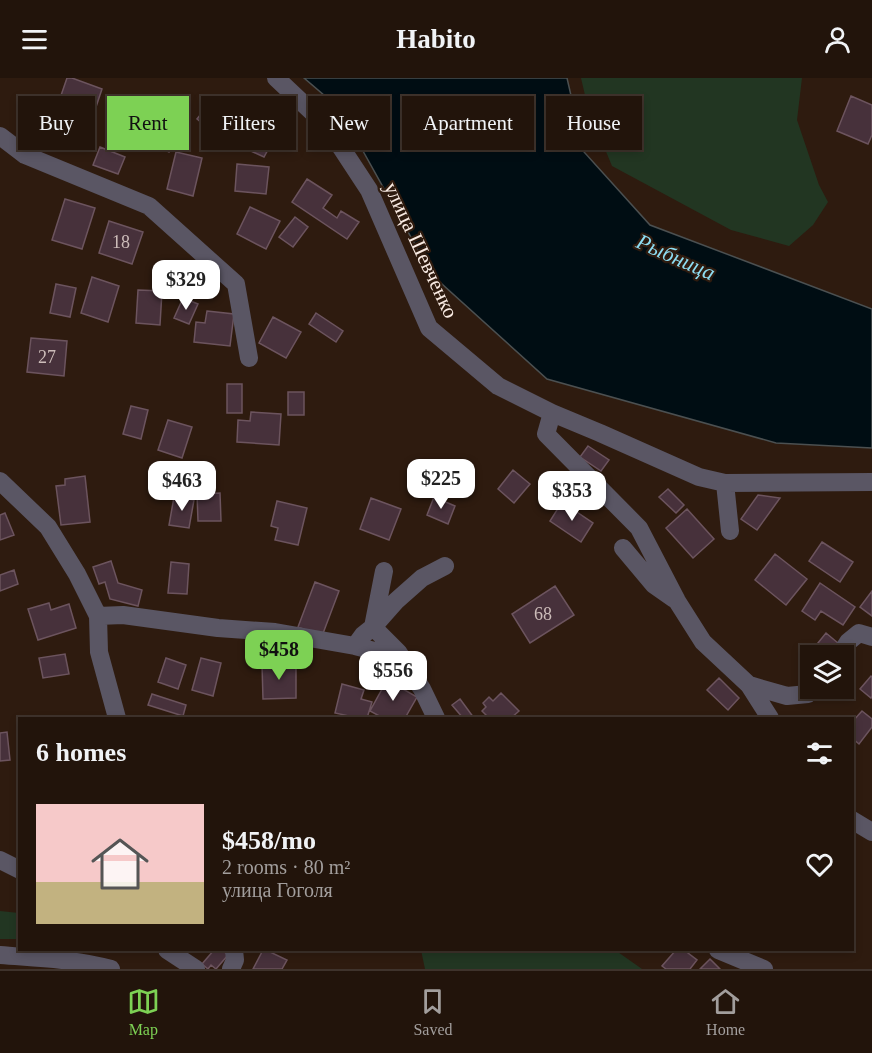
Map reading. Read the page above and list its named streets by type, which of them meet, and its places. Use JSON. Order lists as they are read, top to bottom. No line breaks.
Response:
{"streets":{"street":["улица Шевченко"]},"water":["Рыбница"],"house_numbers":["18","27","68"],"page":{"header":"Habito","chip":["Buy","Rent","Filters","New","Apartment","House"],"price":["$329","$225","$463","$353","$458","$556"],"heading":"6 homes","list":[{"name":"$458/mo","note":"2 rooms · 80 m² · улица Гоголя"}],"tabs":["Map","Saved","Home"]}}
